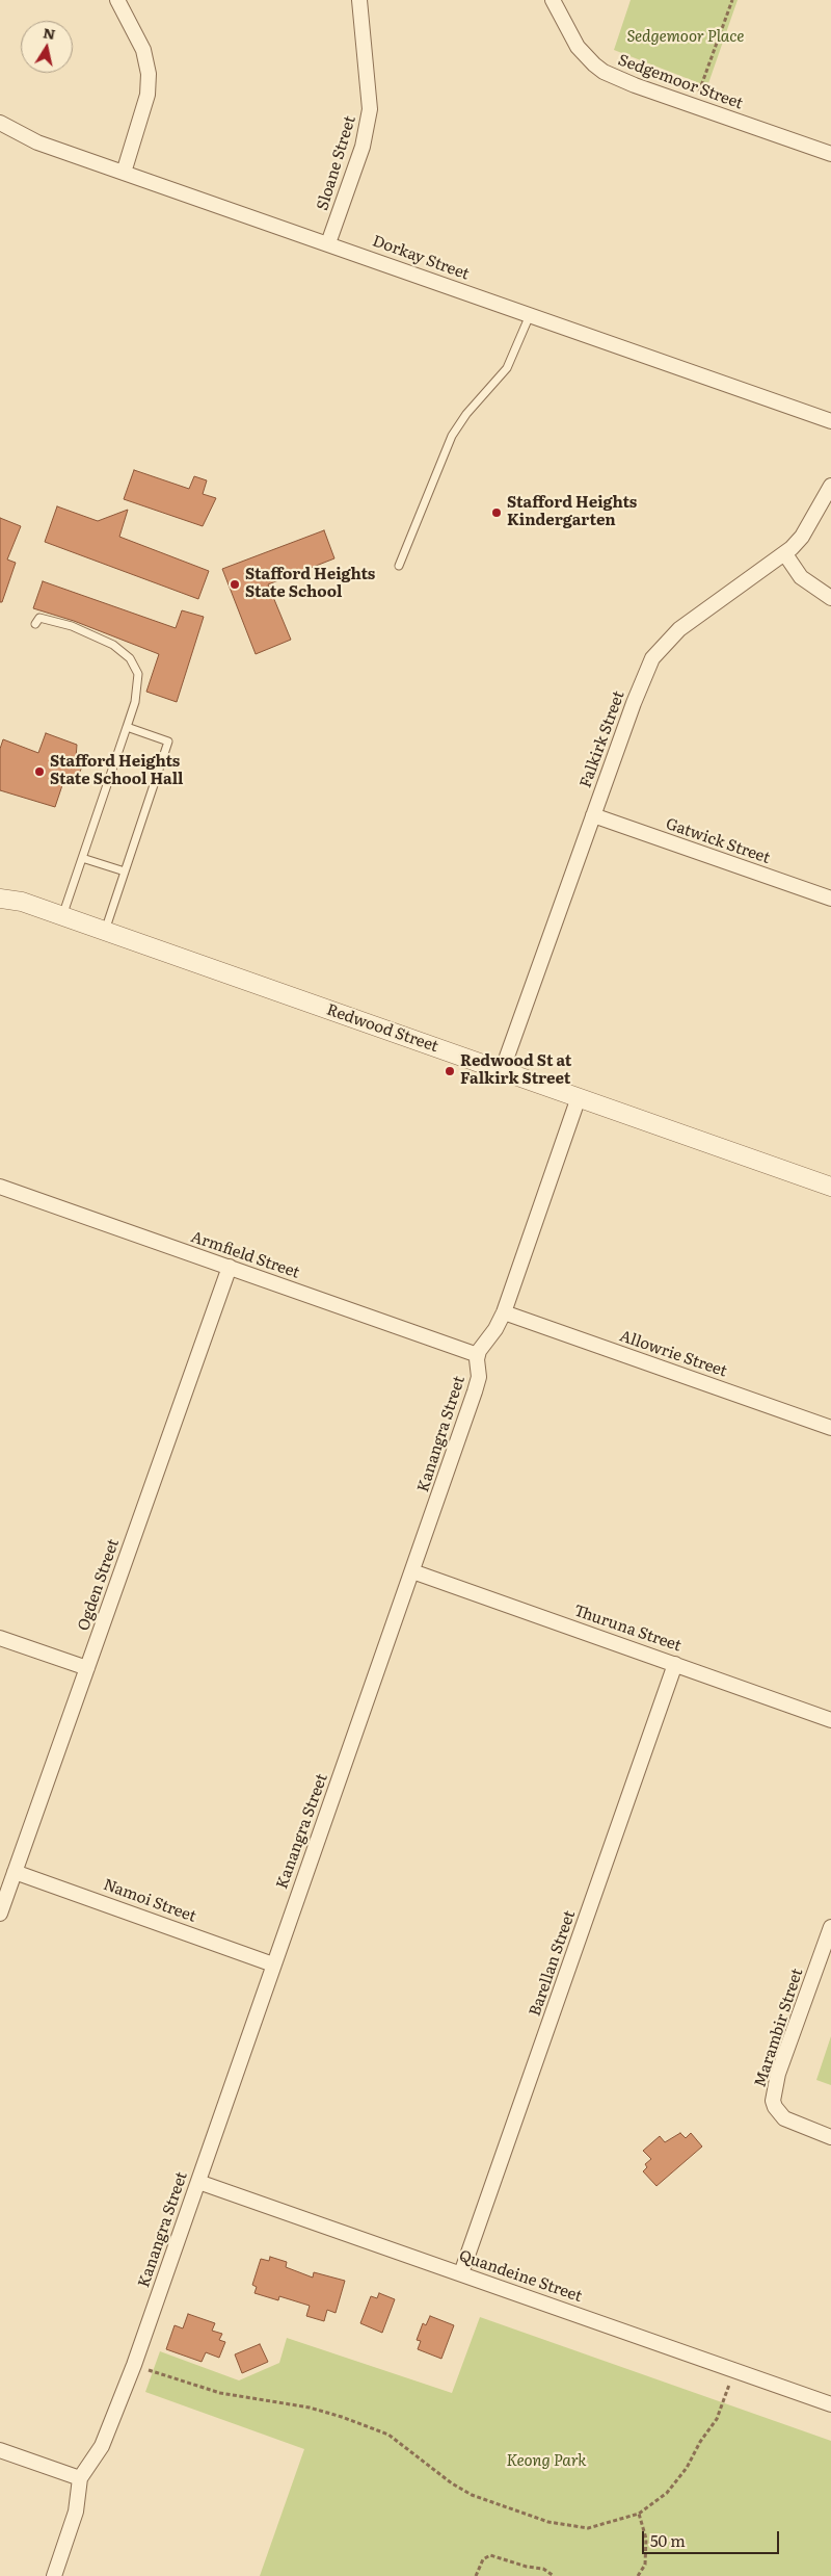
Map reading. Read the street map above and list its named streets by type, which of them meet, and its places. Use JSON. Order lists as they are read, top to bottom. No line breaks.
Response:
{"streets":{"street":["Sedgemoor Street","Sloane Street","Dorkay Street","Falkirk Street","Gatwick Street","Redwood Street","Armfield Street","Allowrie Street","Kanangra Street","Ogden Street","Thuruna Street","Namoi Street","Barellan Street","Marambir Street","Quandeine Street"]},"crossings":[["Sloane Street","Dorkay Street"],["Falkirk Street","Gatwick Street"],["Falkirk Street","Redwood Street"],["Armfield Street","Kanangra Street"],["Armfield Street","Ogden Street"],["Kanangra Street","Thuruna Street"],["Kanangra Street","Namoi Street"],["Kanangra Street","Quandeine Street"],["Ogden Street","Namoi Street"],["Thuruna Street","Barellan Street"],["Barellan Street","Quandeine Street"]],"parks":["Sedgemoor Place","Keong Park"],"places":["Stafford Heights Kindergarten","Stafford Heights State School","Stafford Heights State School Hall","Redwood St at Falkirk Street"],"scale_bar":"50 m","north":"top"}
